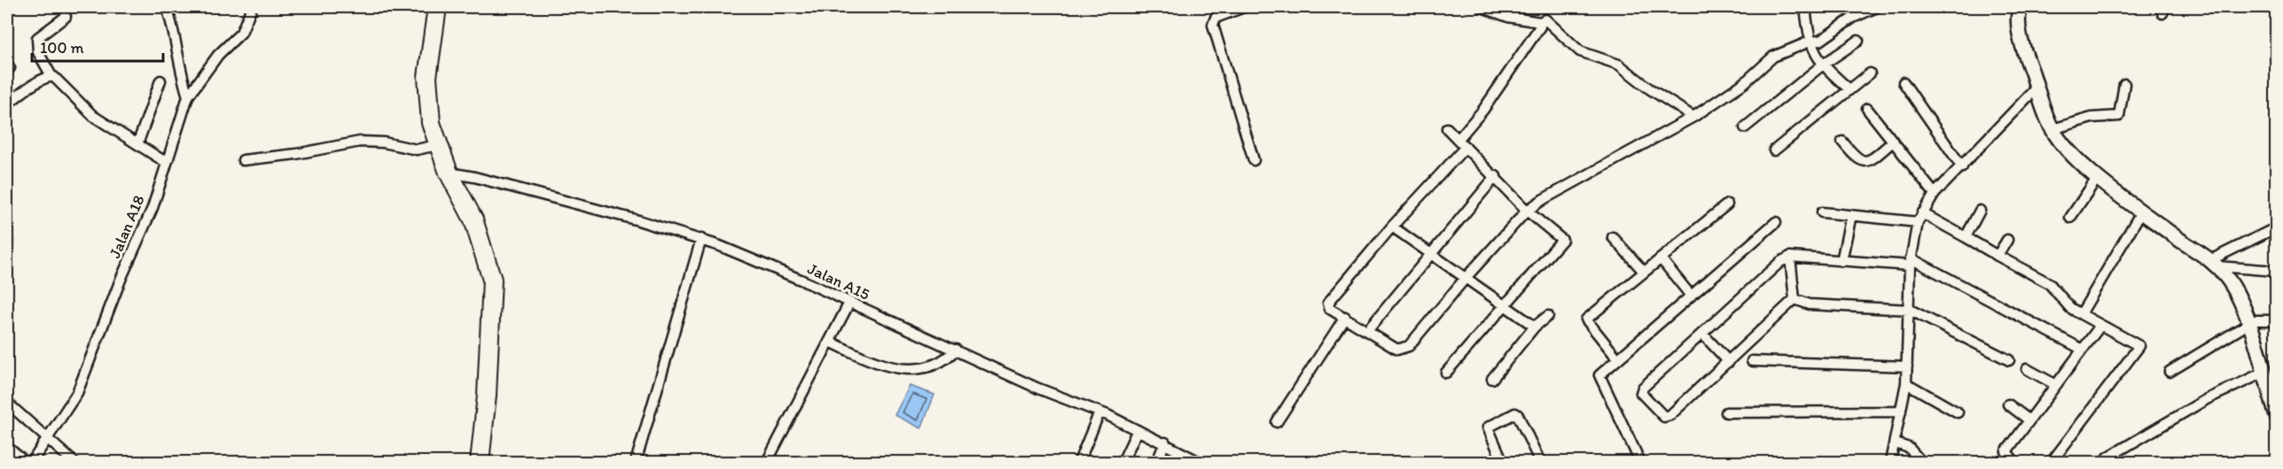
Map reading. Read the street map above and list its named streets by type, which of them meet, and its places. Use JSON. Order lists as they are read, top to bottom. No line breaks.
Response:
{"streets":{"street":["Jalan A18","Jalan A15"]},"scale_bar":"100 m"}
